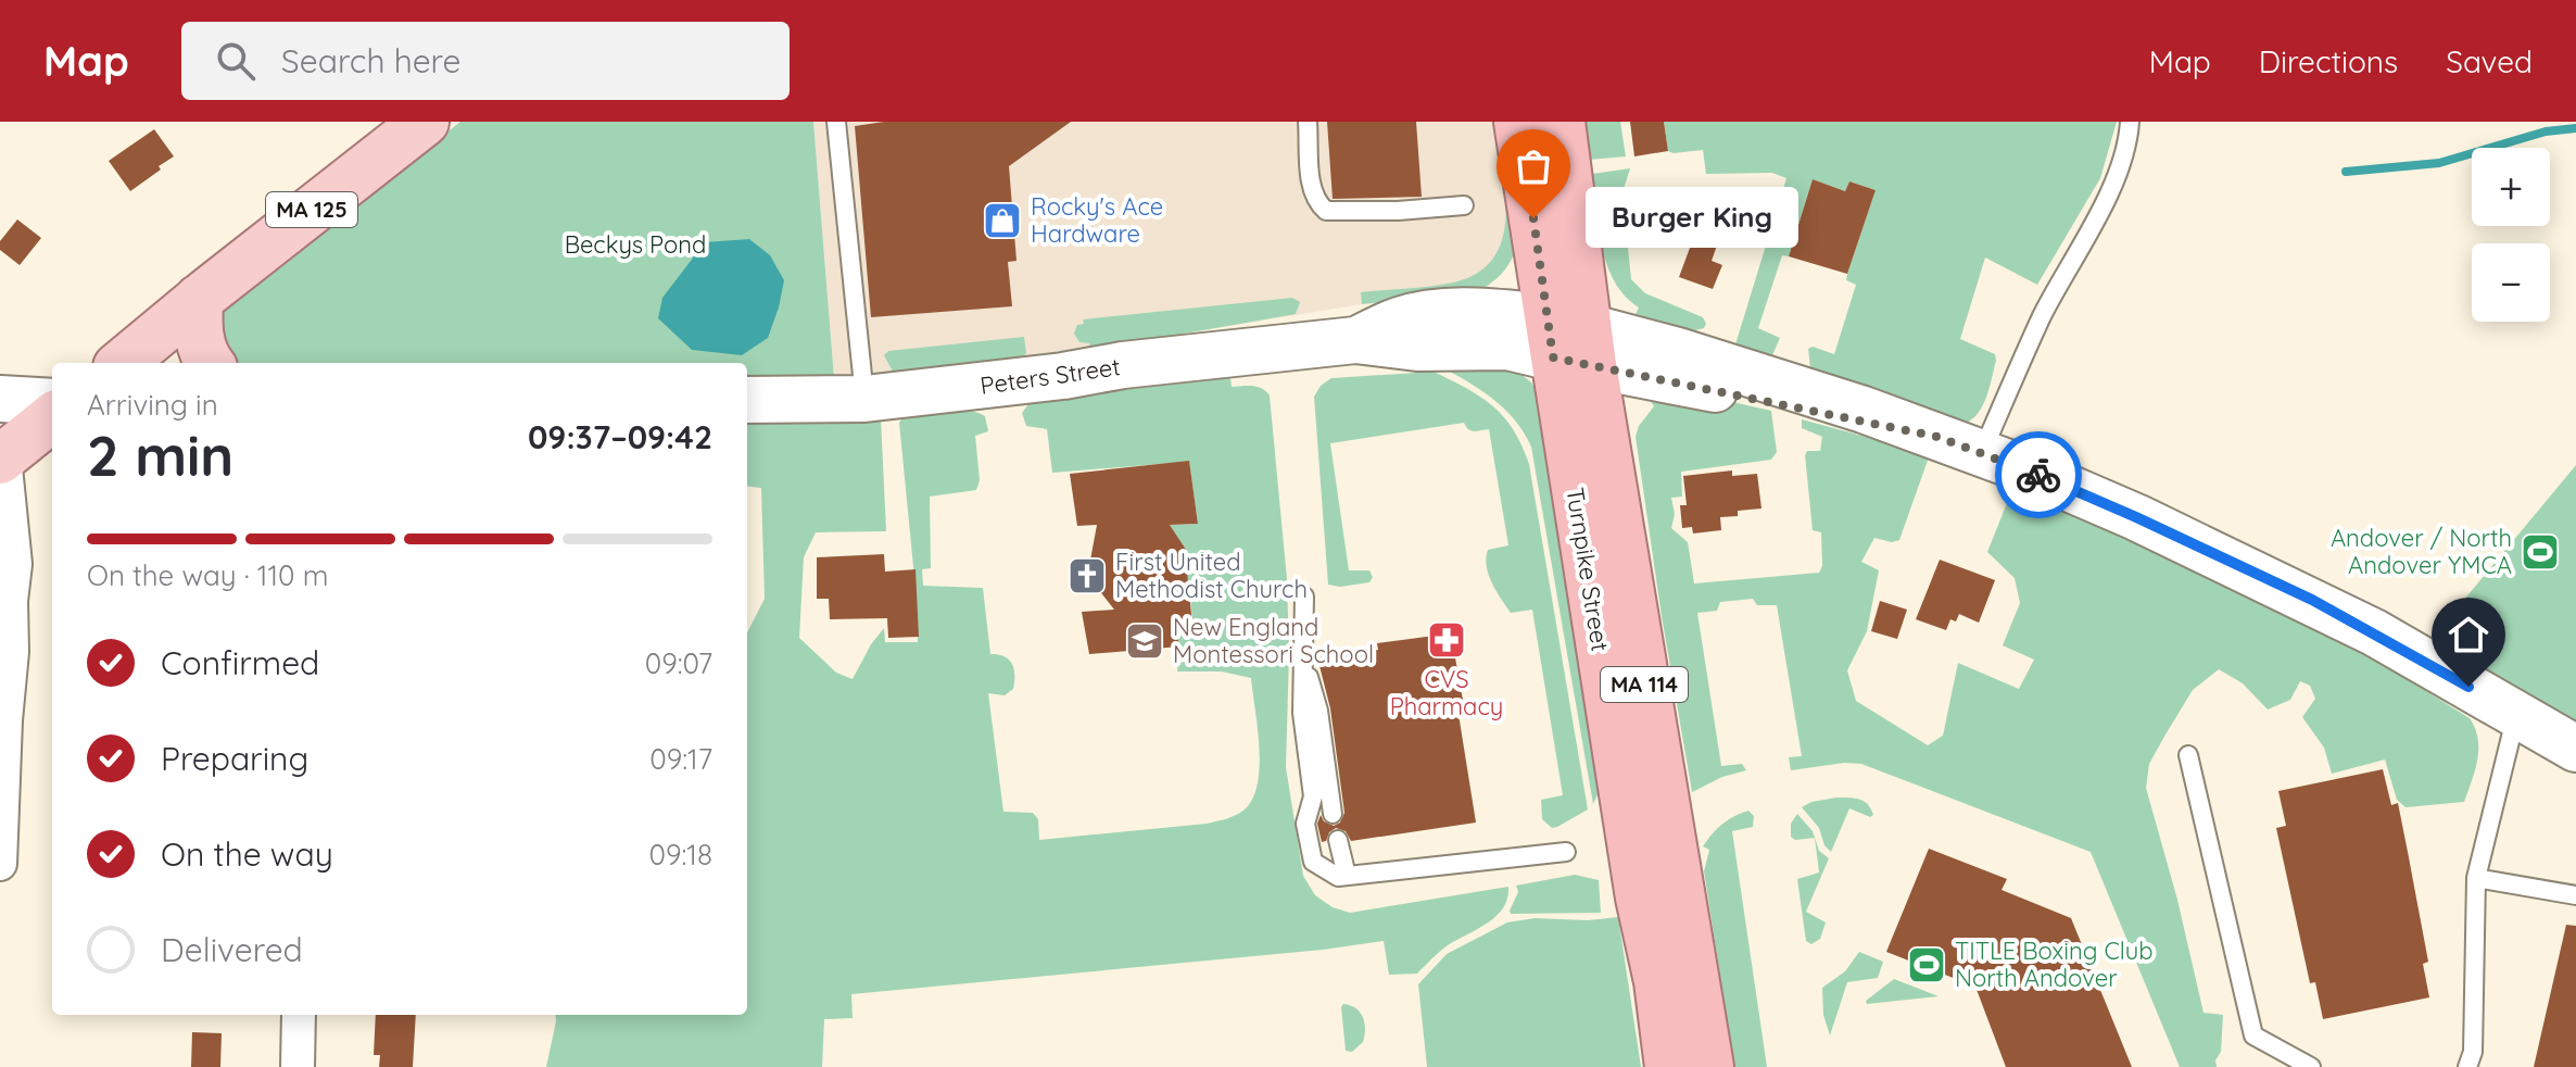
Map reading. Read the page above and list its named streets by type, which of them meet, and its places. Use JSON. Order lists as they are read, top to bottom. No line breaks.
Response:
{"streets":{"highway":["Turnpike Street","MA 114"],"main road":["MA 125","Peters Street"]},"crossings":[["Peters Street","Turnpike Street"]],"parks":["Beckys Pond"],"places":{"other":["Burger King"],"shop":["Rocky's Ace Hardware"],"sports":["Andover / North Andover YMCA","TITLE Boxing Club North Andover"],"church":["First United Methodist Church"],"pharmacy":["CVS Pharmacy"],"school or university":["New England Montessori School"]},"page":{"header":"Map","search":"Search here","nav":["Map","Directions","Saved"],"map_buttons":["+","−"],"bubble":"Burger King","heading":["2 min","Arriving in","09:37–09:42"],"bar":"On the way · 110 m","list":[["Confirmed","09:07"],["Preparing","09:17"],["On the way","09:18"],"Delivered"]}}
